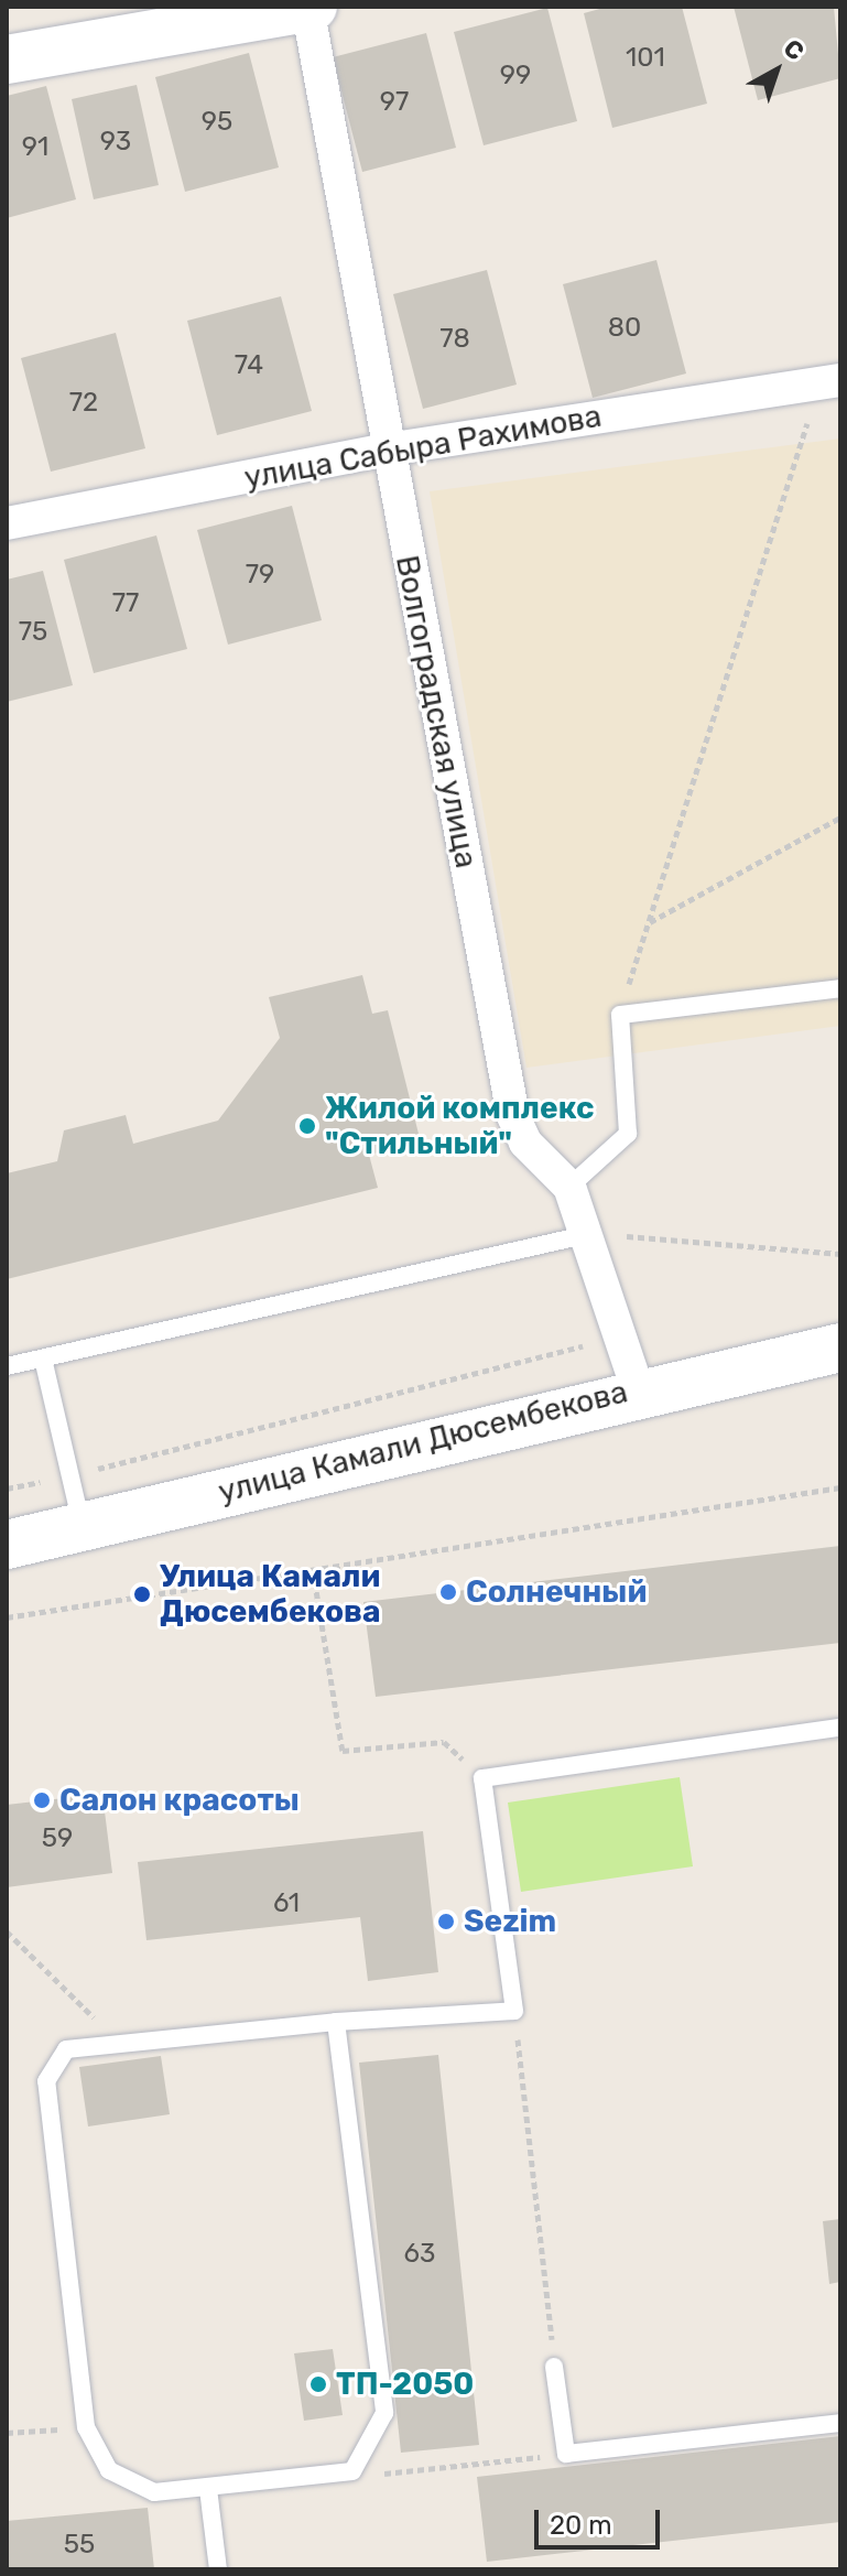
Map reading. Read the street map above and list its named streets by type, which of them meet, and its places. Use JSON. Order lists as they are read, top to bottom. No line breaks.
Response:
{"streets":{"main road":["улица Камали Дюсембекова"],"street":["улица Сабыра Рахимова","Волгоградская улица"]},"crossings":[["улица Сабыра Рахимова","Волгоградская улица"],["Волгоградская улица","улица Камали Дюсембекова"]],"places":["Жилой комплекс \"Стильный\"","Солнечный","Улица Камали Дюсембекова","Салон красоты","Sezim","ТП-2050"],"house_numbers":["101","99","97","95","93","91","80","78","74","72","79","77","75","59","61","63","55"],"scale_bar":"20 m","north":"top right"}
